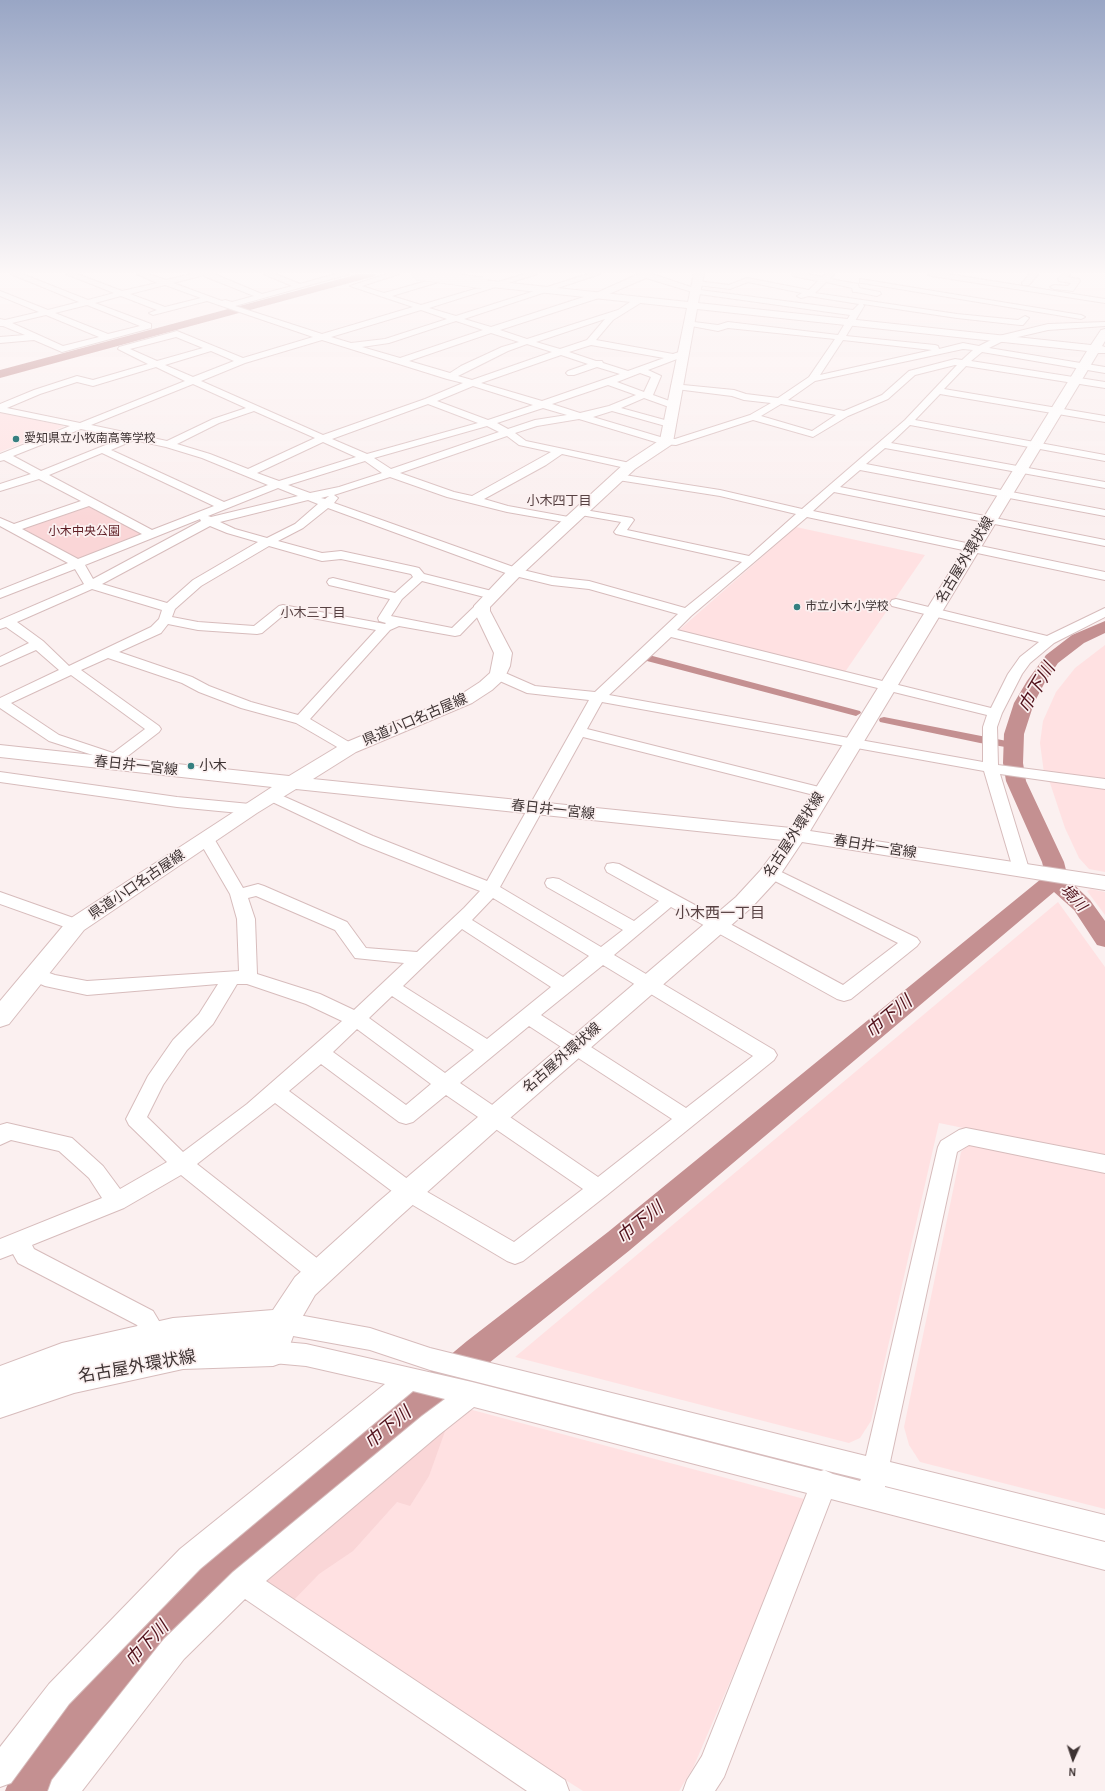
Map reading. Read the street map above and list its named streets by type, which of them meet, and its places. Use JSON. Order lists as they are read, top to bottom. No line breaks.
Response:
{"streets":{"main road":["名古屋外環状線","県道小口名古屋線","春日井一宮線"]},"crossings":[["名古屋外環状線","春日井一宮線"],["県道小口名古屋線","春日井一宮線"]],"districts":["小木四丁目","小木三丁目","小木西一丁目"],"water":["巾下川","境川"],"parks":["小木中央公園"],"places":["愛知県立小牧南高等学校","市立小木小学校","小木"],"north":"bottom"}
